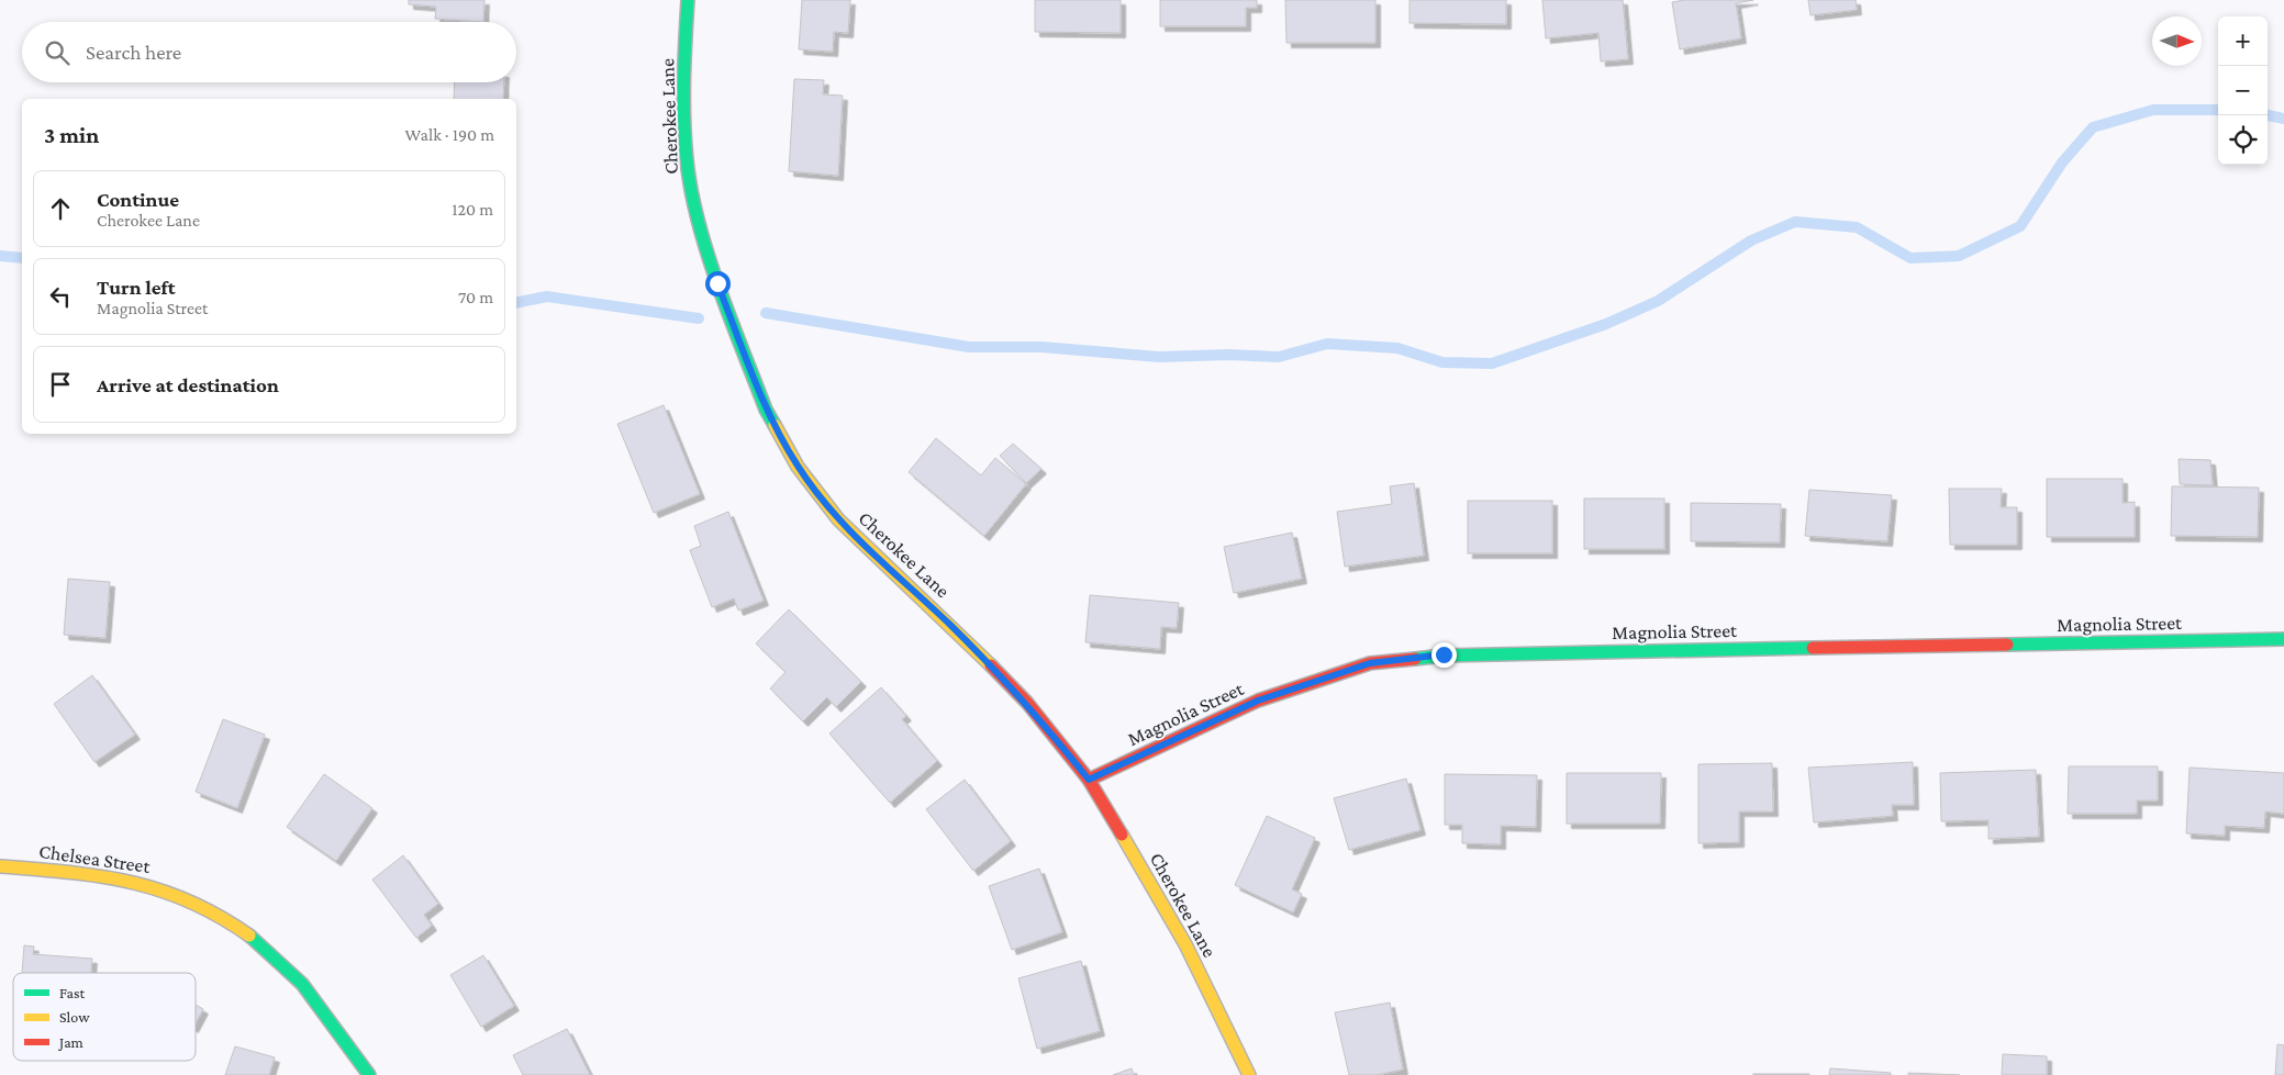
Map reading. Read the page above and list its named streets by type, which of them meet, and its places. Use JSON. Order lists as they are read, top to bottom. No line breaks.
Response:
{"streets":{"street":["Cherokee Lane","Magnolia Street","Chelsea Street"]},"crossings":[["Cherokee Lane","Magnolia Street"]],"legend":["Fast","Slow","Jam"],"north":"right","page":{"map_buttons":["+","−"],"search":"Search here","heading":["3 min","Walk · 190 m"],"list":[["Continue","Cherokee Lane","120 m"],["Turn left","Magnolia Street","70 m"],"Arrive at destination"]}}
